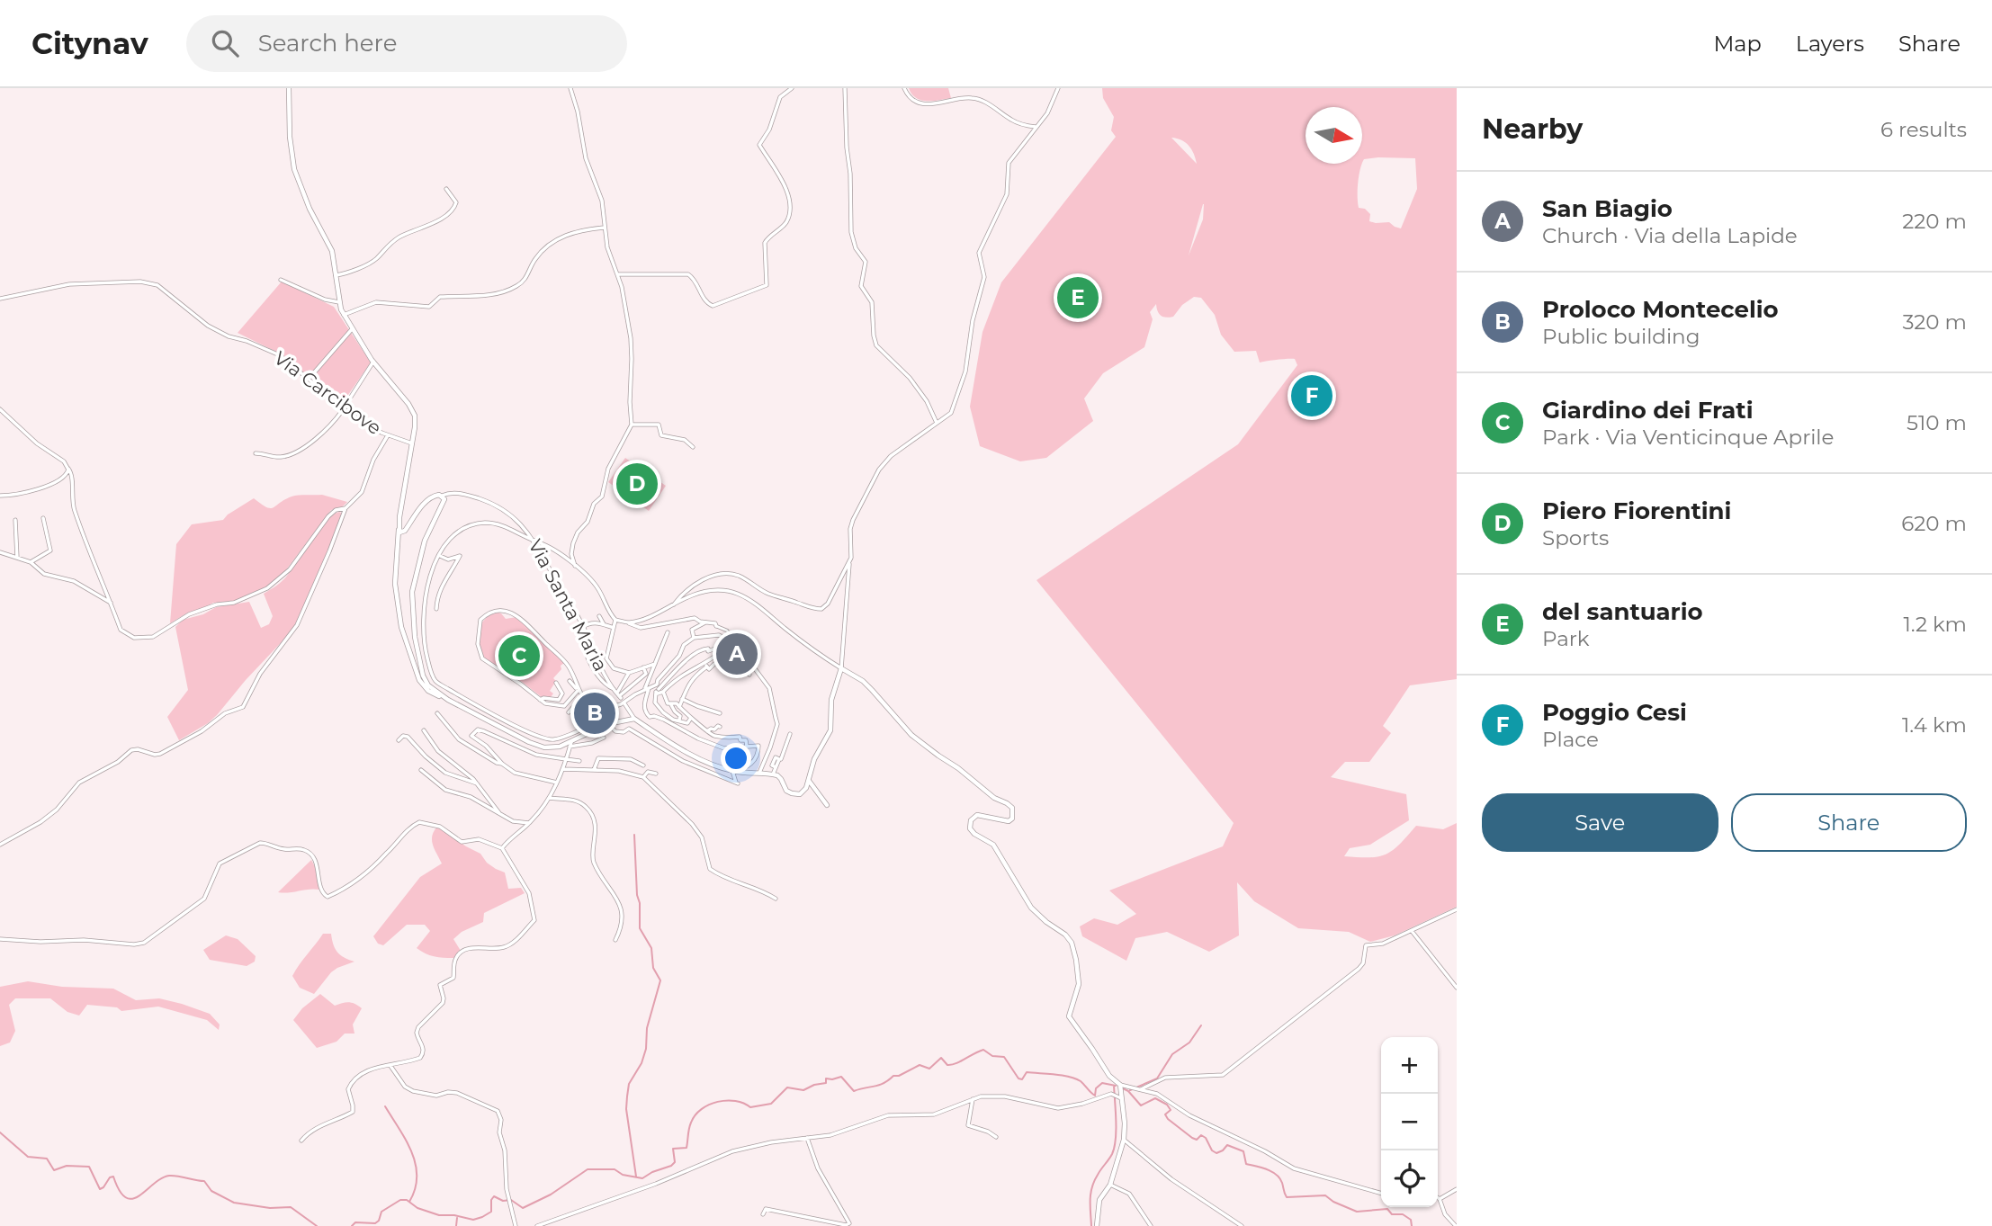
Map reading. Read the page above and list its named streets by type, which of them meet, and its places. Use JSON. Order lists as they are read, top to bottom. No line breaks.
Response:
{"streets":{"street":["Via Carcibove","Via Santa Maria"]},"north":"right","page":{"header":"Citynav","search":"Search here","nav":["Map","Layers","Share"],"heading":["Nearby","6 results"],"list":[{"mark":"A","name":"San Biagio","note":"Church · Via della Lapide","value":"220 m"},{"mark":"B","name":"Proloco Montecelio","note":"Public building","value":"320 m"},{"mark":"C","name":"Giardino dei Frati","note":"Park · Via Venticinque Aprile","value":"510 m"},{"mark":"D","name":"Piero Fiorentini","note":"Sports","value":"620 m"},{"mark":"E","name":"del santuario","note":"Park","value":"1.2 km"},{"mark":"F","name":"Poggio Cesi","note":"Place","value":"1.4 km"}],"pins":["E","F","D","A","C","B"],"buttons":["Save","Share"],"map_buttons":["+","−"]}}
